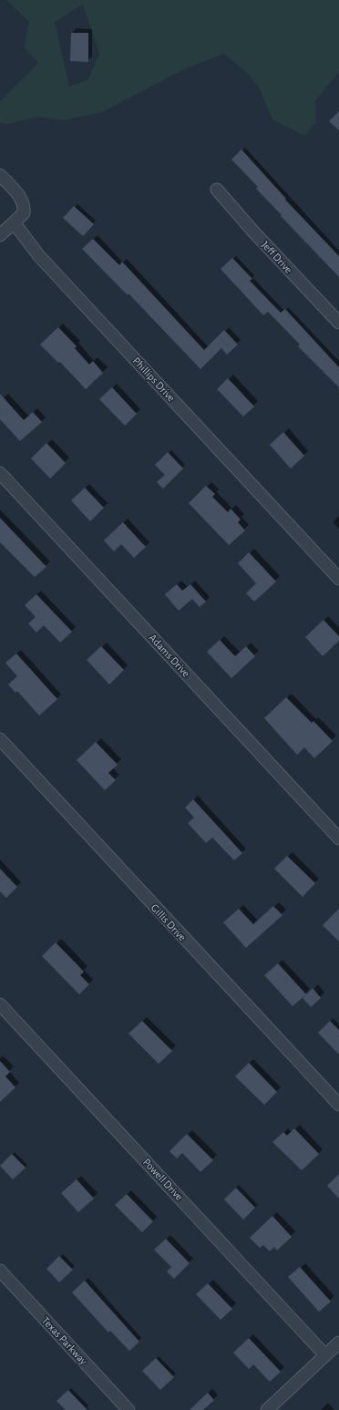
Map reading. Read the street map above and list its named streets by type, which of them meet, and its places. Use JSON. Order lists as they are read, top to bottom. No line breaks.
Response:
{"streets":{"street":["Jeff Drive","Phillips Drive","Adams Drive","Gillis Drive","Powell Drive","Texas Parkway"]}}
